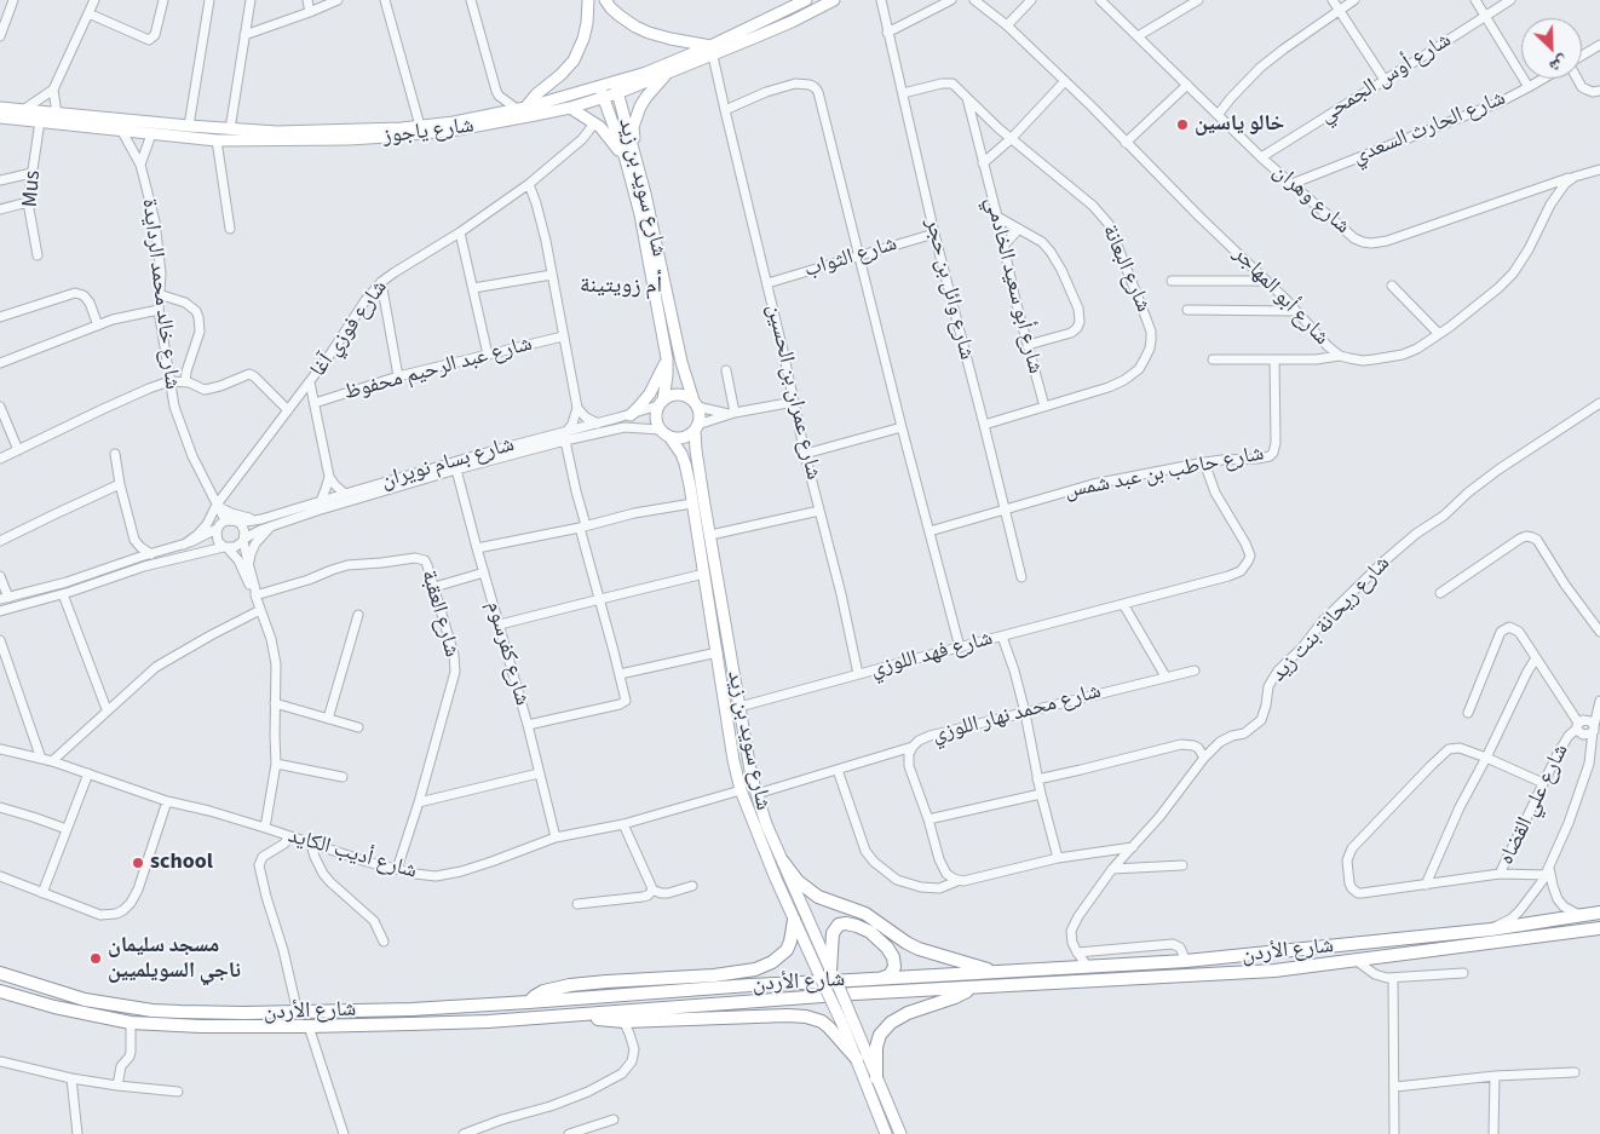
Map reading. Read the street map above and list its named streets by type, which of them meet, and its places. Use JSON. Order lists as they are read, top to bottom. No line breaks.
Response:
{"streets":{"highway":["شارع الأردن"],"main road":["شارع ياجوز","شارع سويد بن زيد"],"street":["شارع أوس الجمحي","شارع الحارث السعدي","Mus","شارع وهران","شارع الثواب","شارع البعانة","شارع أبو سعيد الخادمي","شارع وائل بن حجر","شارع خالد محمد الردايدة","شارع أبو المهاجر","شارع فوزي آغا","شارع عبد الرحيم محفوظ","شارع عمران بن الحسين","شارع بسام نويران","شارع حاطب بن عبد شمس","شارع العقبة","شارع ريحانة بنت زيد","شارع كفرسوم","شارع فهد اللوزي","شارع محمد نهار اللوزي","شارع علي القضاه","شارع أديب الكايد"]},"crossings":[["شارع أوس الجمحي","شارع وهران"],["شارع الحارث السعدي","شارع وهران"],["شارع ياجوز","شارع سويد بن زيد"],["شارع ياجوز","Mus"],["شارع ياجوز","شارع خالد محمد الردايدة"],["شارع ياجوز","شارع عمران بن الحسين"],["شارع سويد بن زيد","شارع بسام نويران"],["شارع سويد بن زيد","شارع فهد اللوزي"],["شارع سويد بن زيد","شارع أديب الكايد"],["شارع وهران","شارع أبو المهاجر"],["شارع الثواب","شارع وائل بن حجر"],["شارع الثواب","شارع عمران بن الحسين"],["شارع البعانة","شارع أبو سعيد الخادمي"],["شارع البعانة","شارع وائل بن حجر"],["شارع وائل بن حجر","شارع حاطب بن عبد شمس"],["شارع خالد محمد الردايدة","شارع بسام نويران"],["شارع فوزي آغا","شارع عبد الرحيم محفوظ"],["شارع عمران بن الحسين","شارع فهد اللوزي"],["شارع بسام نويران","شارع كفرسوم"],["شارع حاطب بن عبد شمس","شارع فهد اللوزي"],["شارع العقبة","شارع أديب الكايد"],["شارع ريحانة بنت زيد","شارع الأردن"],["شارع كفرسوم","شارع أديب الكايد"]],"districts":["أم زويتينة"],"places":["خالو ياسين","school","مسجد سليمان ناجي السويلميين"],"north":"bottom right"}
